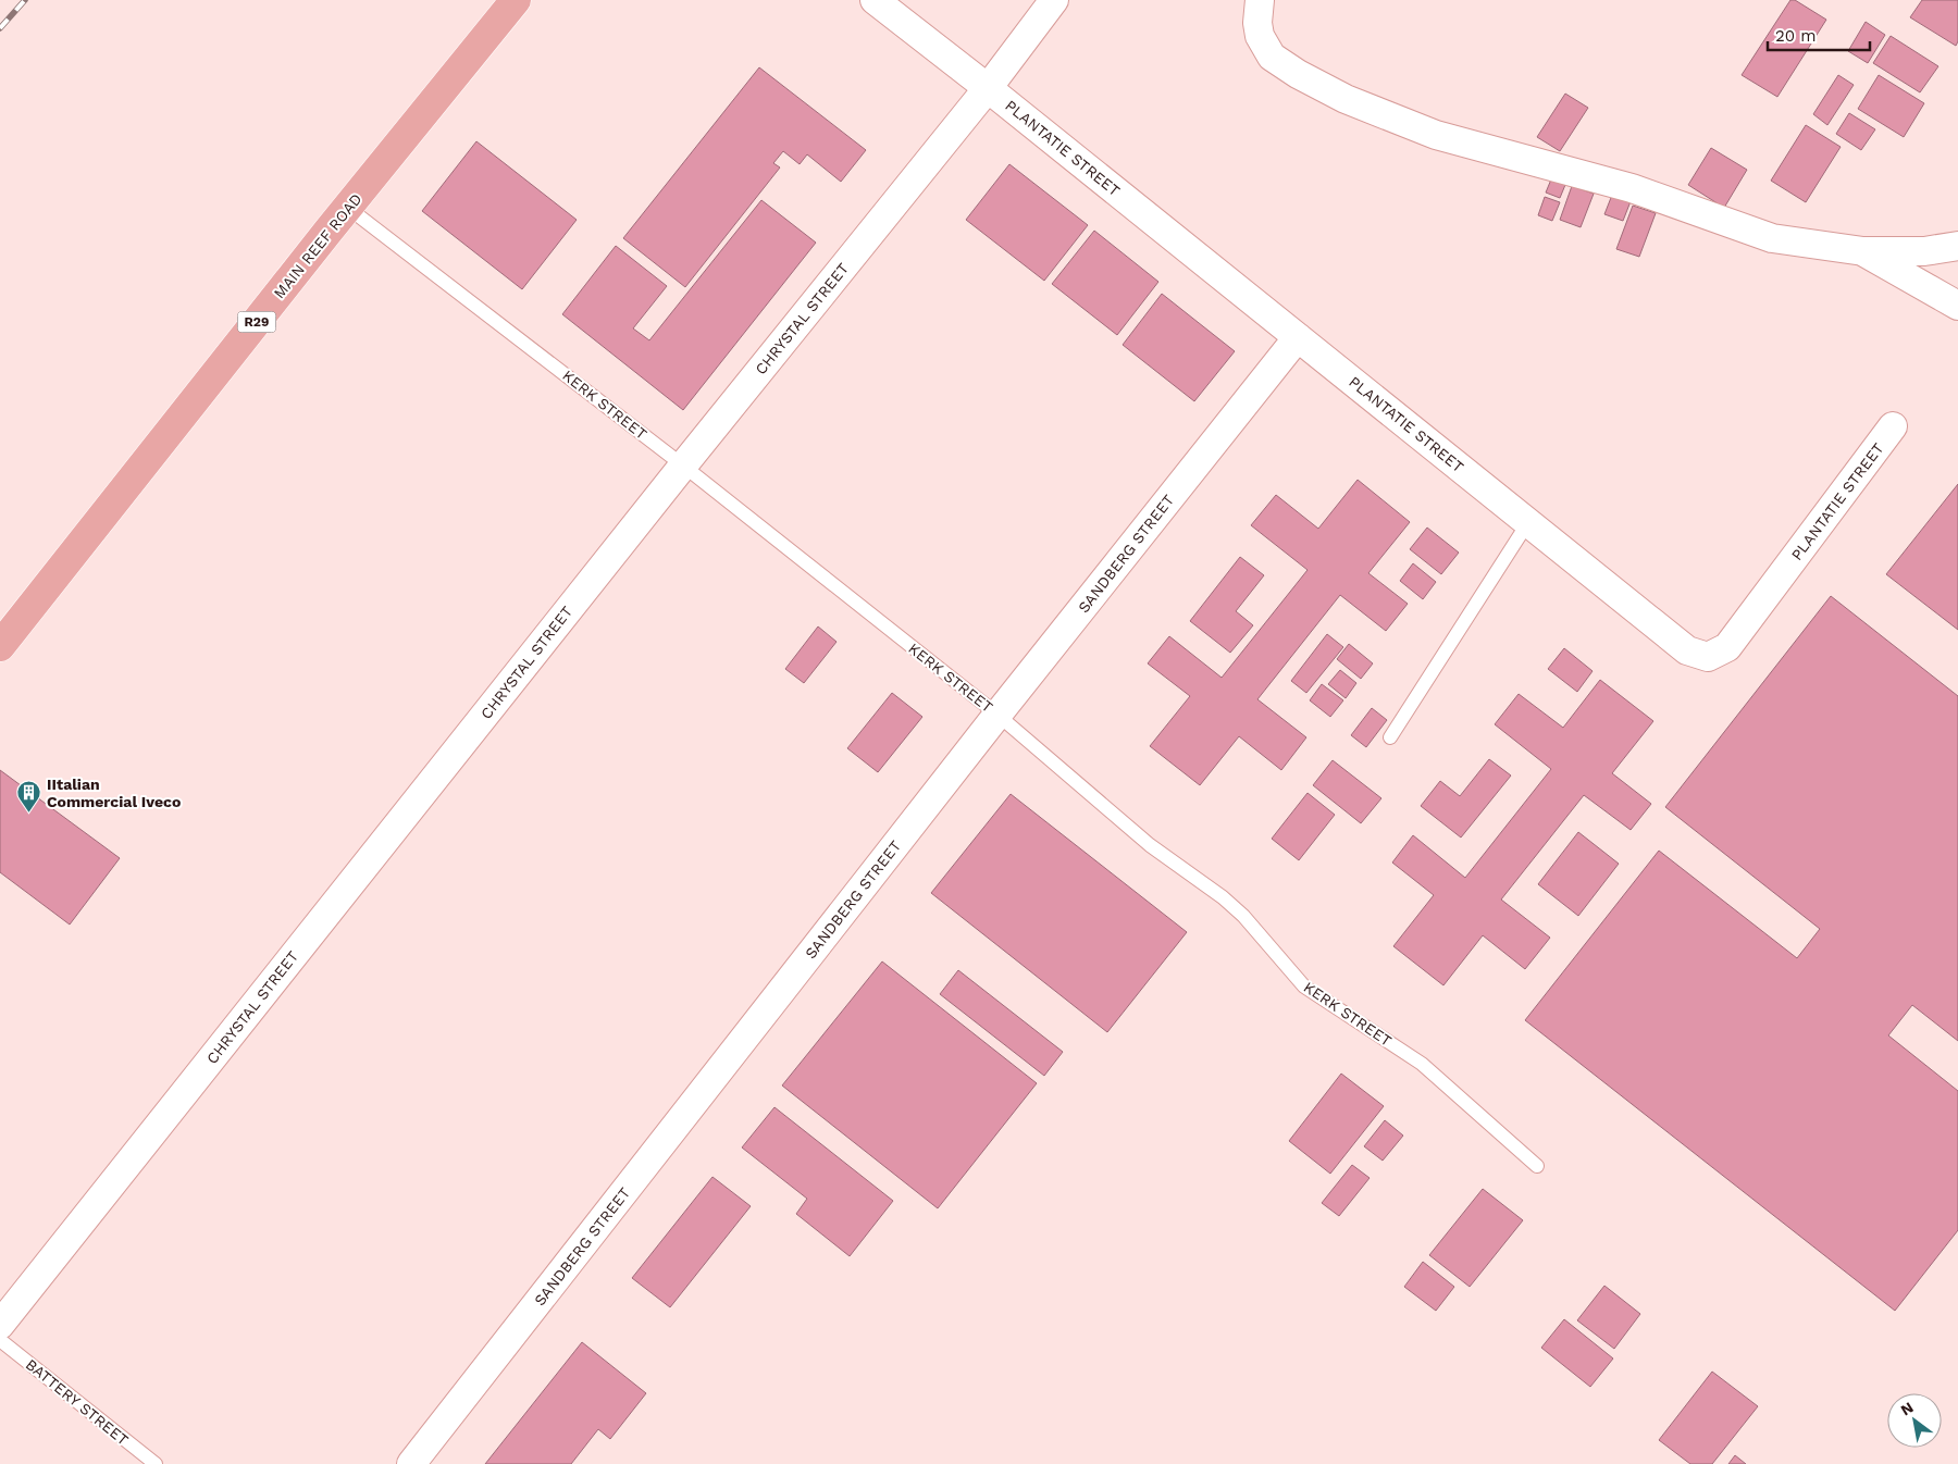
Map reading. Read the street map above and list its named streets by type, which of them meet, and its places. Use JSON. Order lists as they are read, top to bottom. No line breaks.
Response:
{"streets":{"main road":["MAIN REEF ROAD","R29"],"street":["PLANTATIE STREET","CHRYSTAL STREET","SANDBERG STREET"],"lane":["KERK STREET","BATTERY STREET"]},"crossings":[["PLANTATIE STREET","CHRYSTAL STREET"],["PLANTATIE STREET","SANDBERG STREET"],["MAIN REEF ROAD","KERK STREET"],["CHRYSTAL STREET","KERK STREET"],["KERK STREET","SANDBERG STREET"]],"places":{"building":["IItalian Commercial Iveco"]},"scale_bar":"20 m","north":"top left"}
